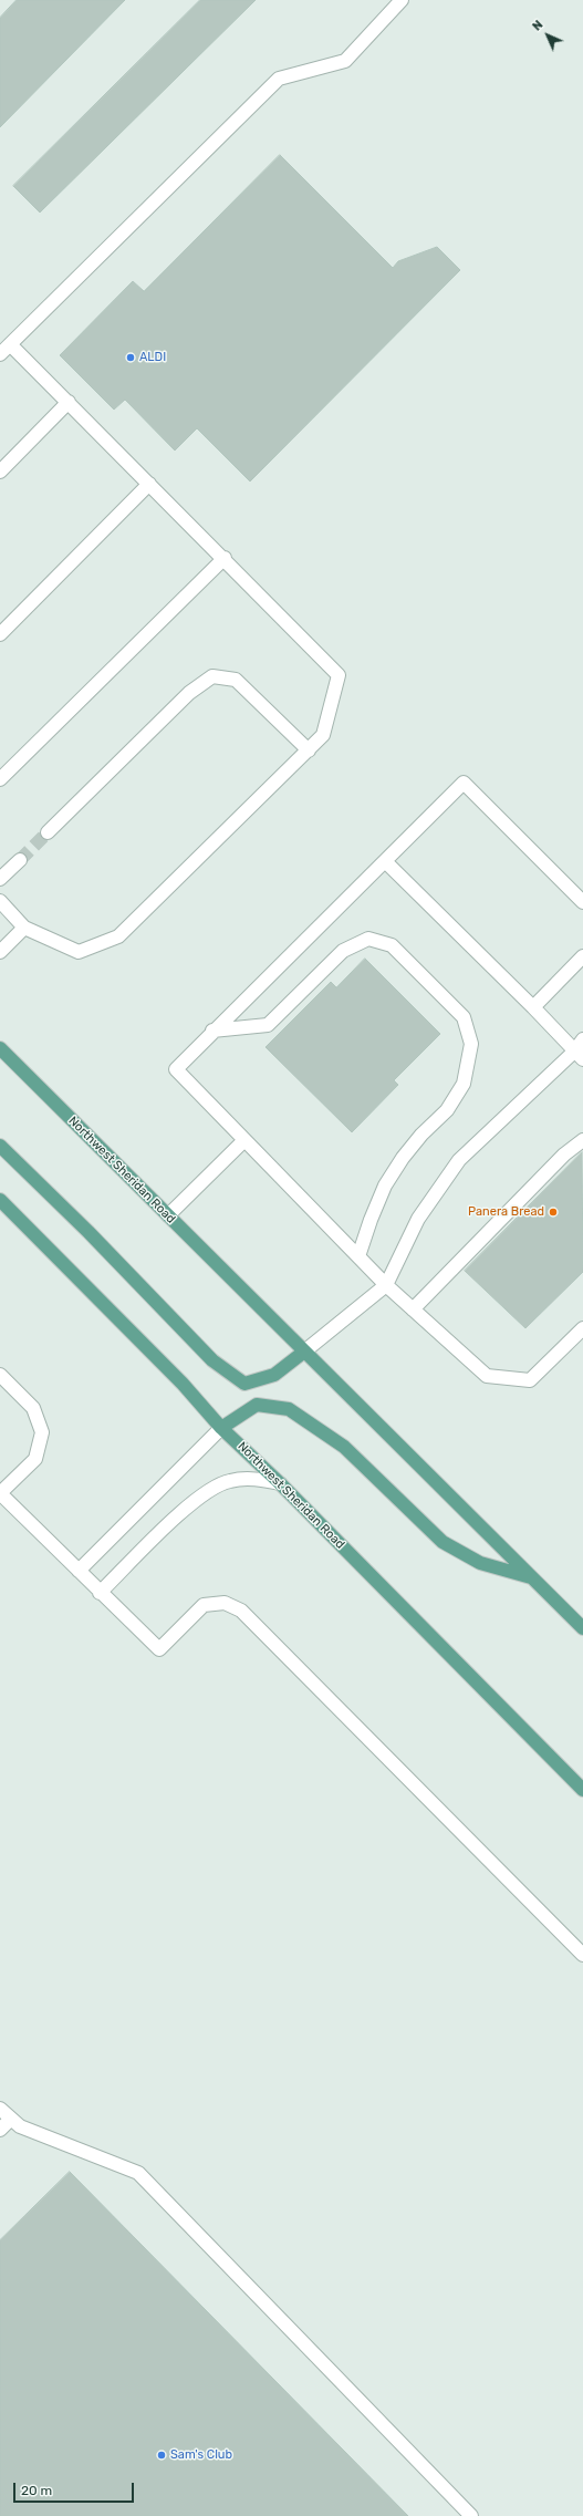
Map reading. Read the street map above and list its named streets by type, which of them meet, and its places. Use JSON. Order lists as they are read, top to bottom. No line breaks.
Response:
{"streets":{"main road":["Northwest Sheridan Road"]},"places":["ALDI","Panera Bread","Sam's Club"],"scale_bar":"20 m","north":"top left"}
